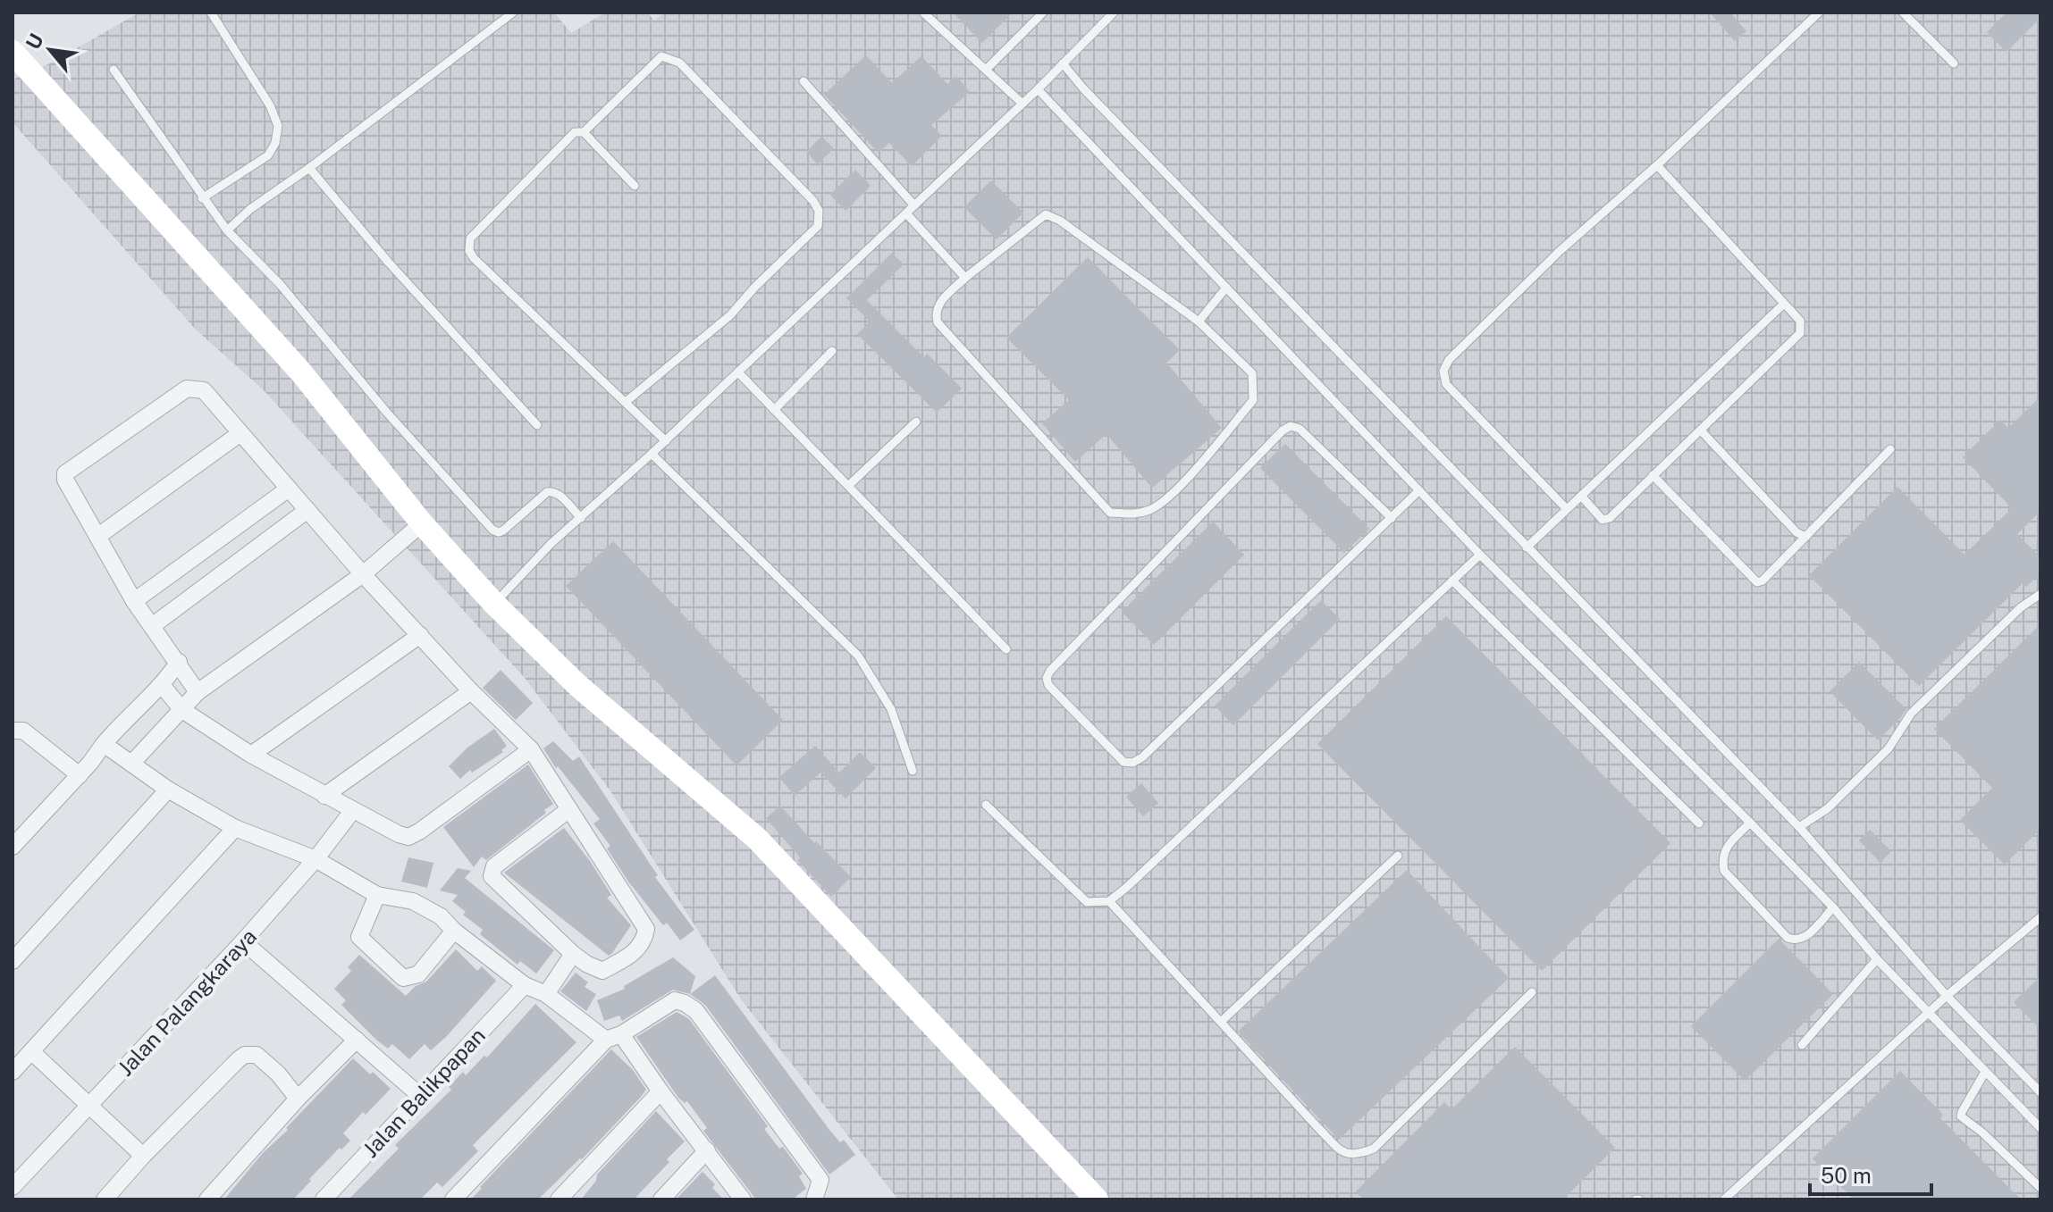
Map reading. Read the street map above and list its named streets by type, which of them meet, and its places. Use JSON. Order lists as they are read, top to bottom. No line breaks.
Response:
{"streets":{"street":["Jalan Palangkaraya","Jalan Balikpapan"]},"scale_bar":"50 m","north":"top left"}
